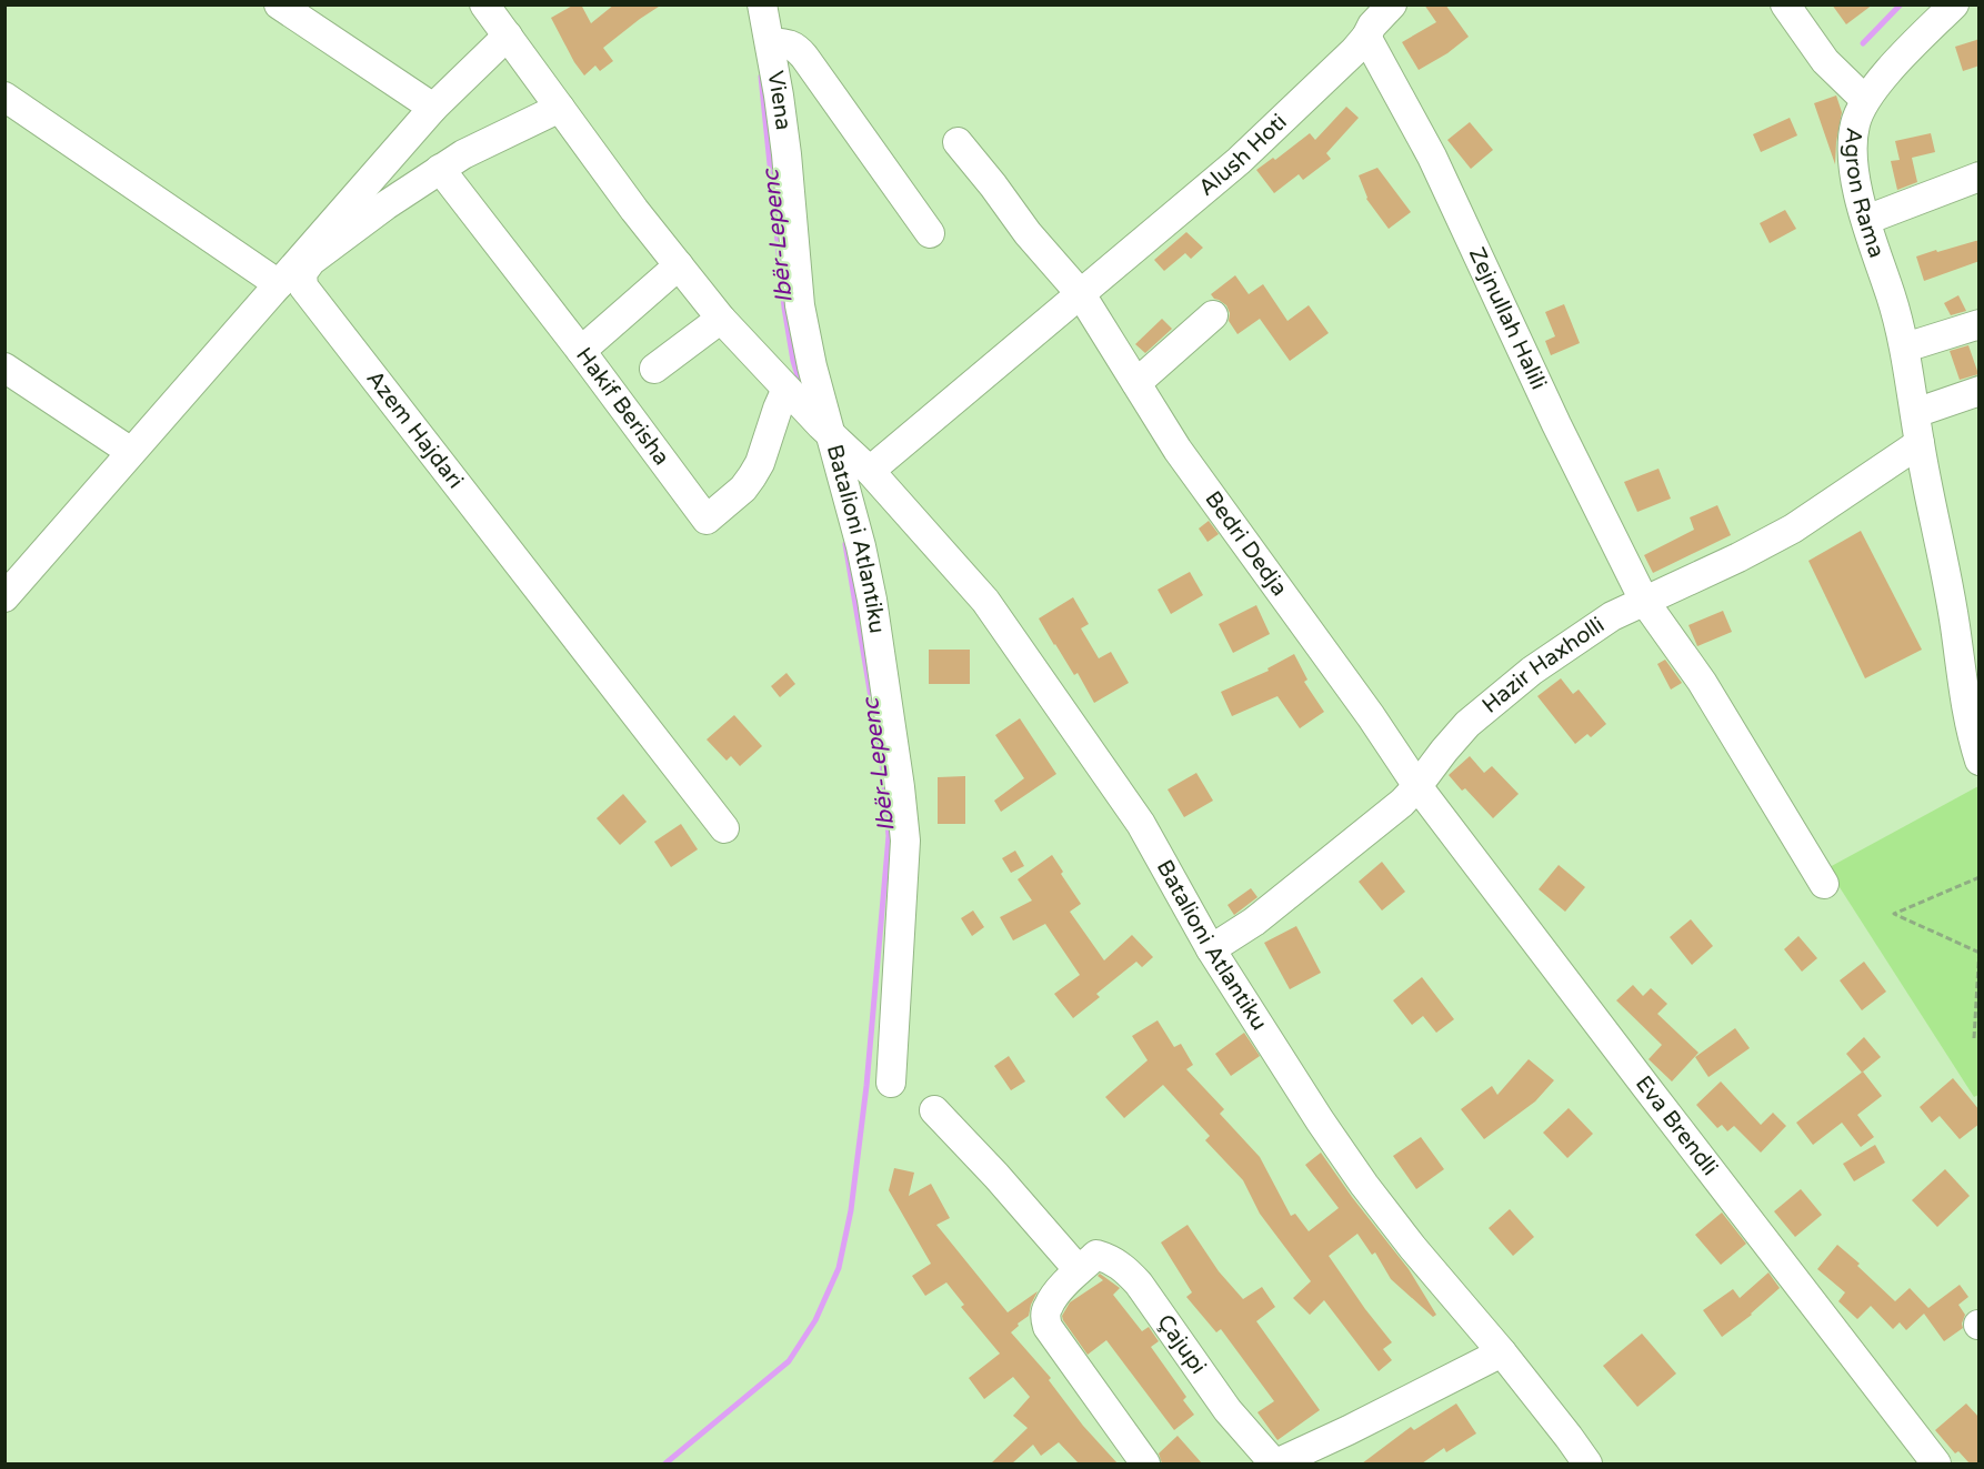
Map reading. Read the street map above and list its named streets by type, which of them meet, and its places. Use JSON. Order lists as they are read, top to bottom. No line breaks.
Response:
{"streets":{"street":["Viena","Alush Hoti","Agron Rama","Zejnullah Halili","Hakif Berisha","Azem Hajdari","Batalioni Atlantiku","Bedri Dedja","Hazir Haxholli","Eva Brendli","Çajupi"]},"crossings":[["Viena","Batalioni Atlantiku"],["Alush Hoti","Zejnullah Halili"],["Alush Hoti","Batalioni Atlantiku"],["Alush Hoti","Bedri Dedja"],["Agron Rama","Hazir Haxholli"],["Zejnullah Halili","Hazir Haxholli"],["Hakif Berisha","Azem Hajdari"],["Hakif Berisha","Batalioni Atlantiku"],["Azem Hajdari","Batalioni Atlantiku"],["Batalioni Atlantiku","Hazir Haxholli"],["Batalioni Atlantiku","Çajupi"],["Bedri Dedja","Hazir Haxholli"],["Bedri Dedja","Eva Brendli"],["Hazir Haxholli","Eva Brendli"]],"water":["Ibër-Lepenc"]}
